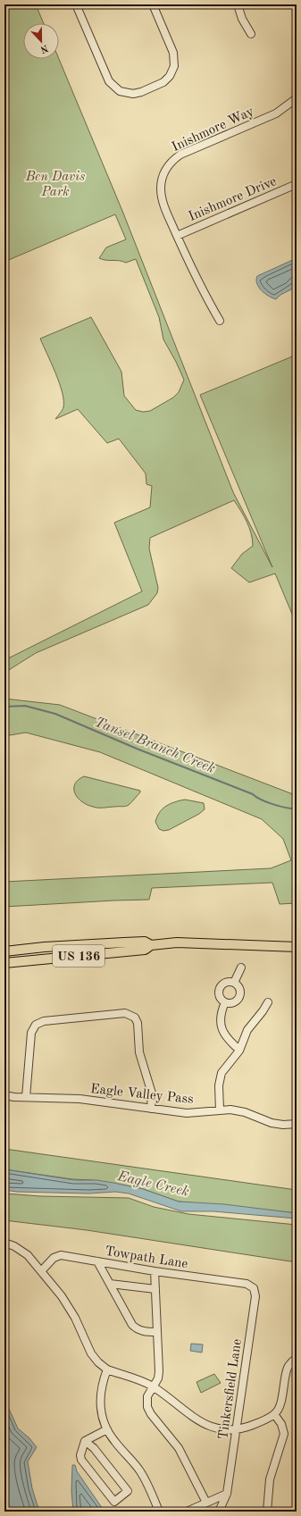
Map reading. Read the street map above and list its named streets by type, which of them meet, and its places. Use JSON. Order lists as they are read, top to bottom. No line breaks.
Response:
{"streets":{"main road":["US 136"],"street":["Inishmore Way","Inishmore Drive","Eagle Valley Pass","Towpath Lane","Tinkersfield Lane"]},"crossings":[["Inishmore Way","Inishmore Drive"],["Towpath Lane","Tinkersfield Lane"]],"water":["Tansel Branch Creek","Eagle Creek"],"parks":["Ben Davis Park"],"north":"bottom"}
